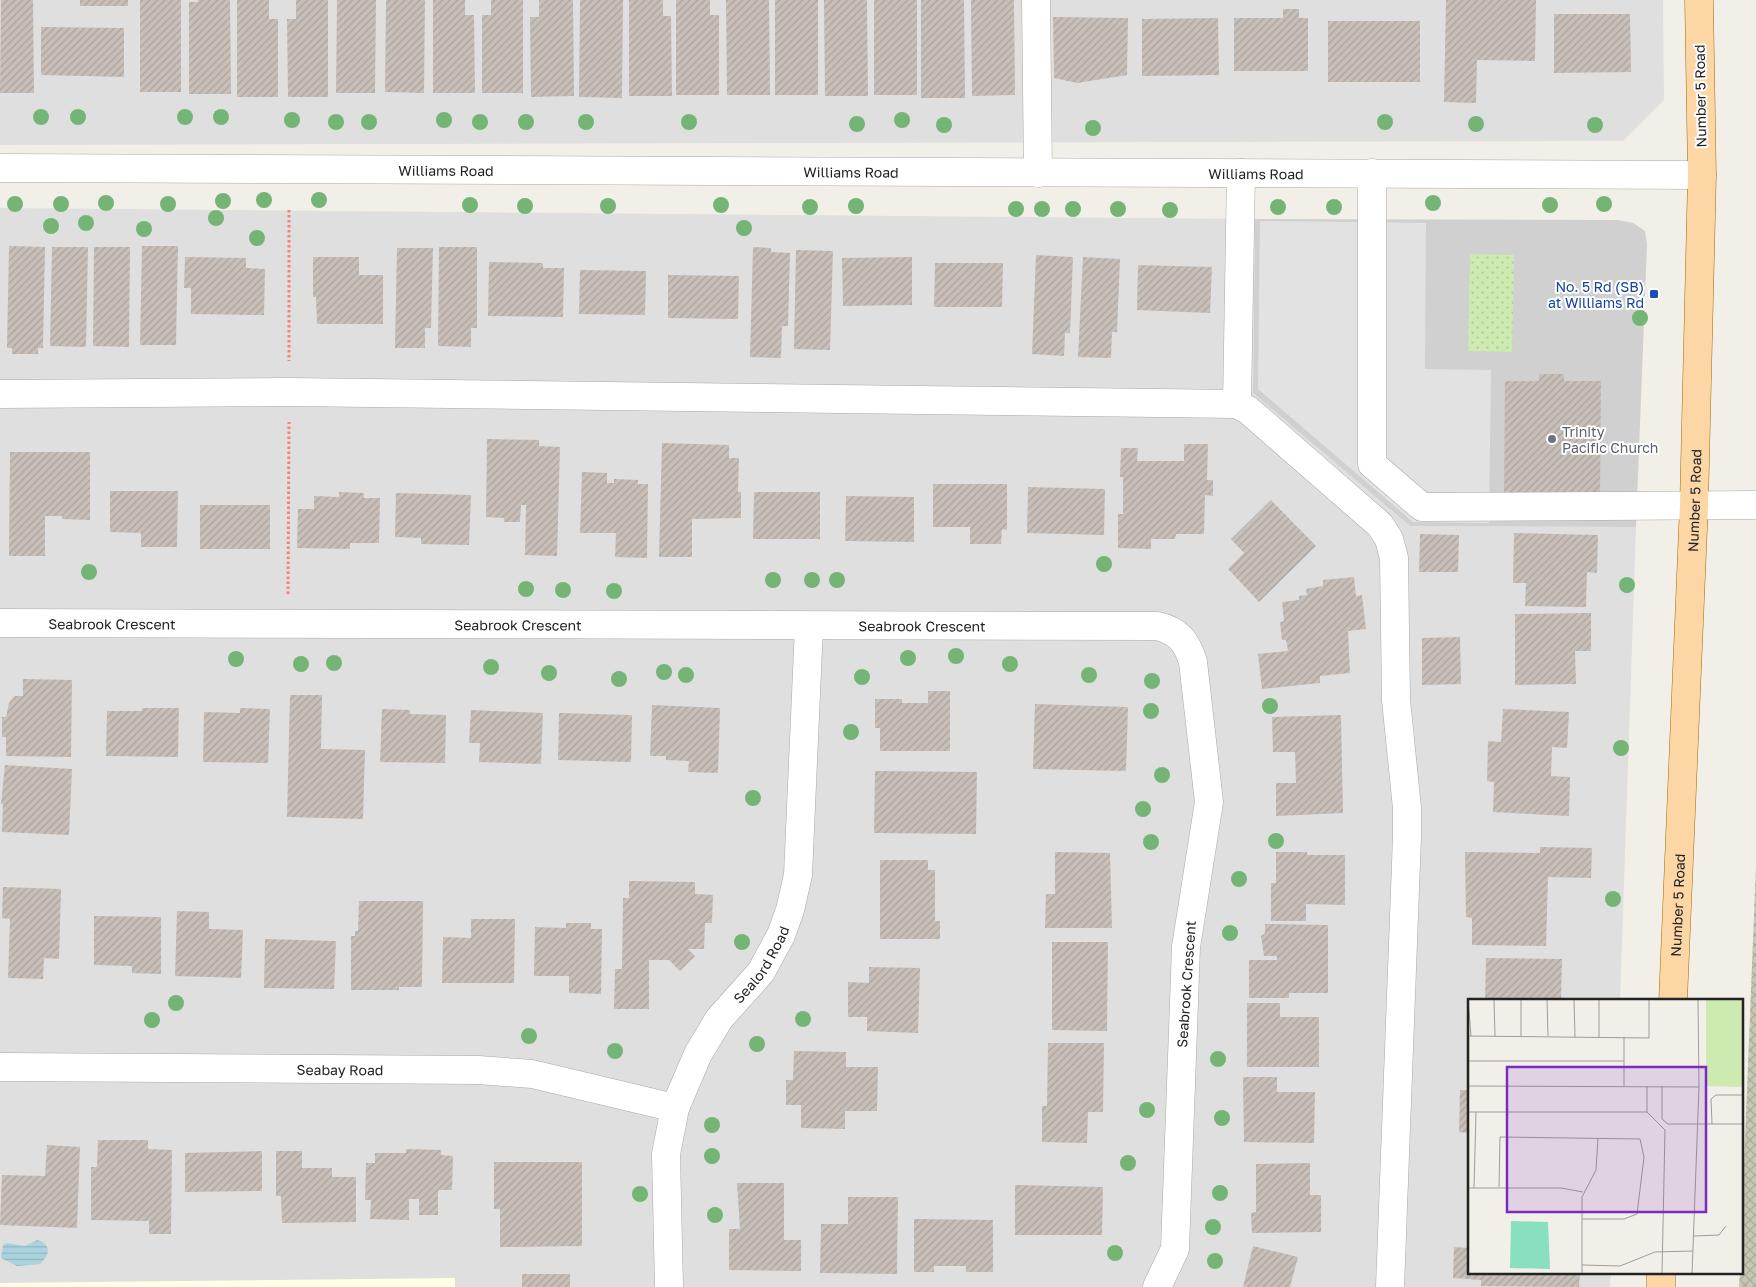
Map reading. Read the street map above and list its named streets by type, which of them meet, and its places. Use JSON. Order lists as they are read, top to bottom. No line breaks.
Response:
{"streets":{"main road":["Number 5 Road"],"street":["Williams Road","Seabrook Crescent","Sealord Road","Seabay Road"]},"crossings":[["Number 5 Road","Williams Road"],["Seabrook Crescent","Sealord Road"],["Sealord Road","Seabay Road"]],"places":{"transit":["No. 5 Rd (SB) at Williams Rd"],"other":["Trinity Pacific Church"]}}
